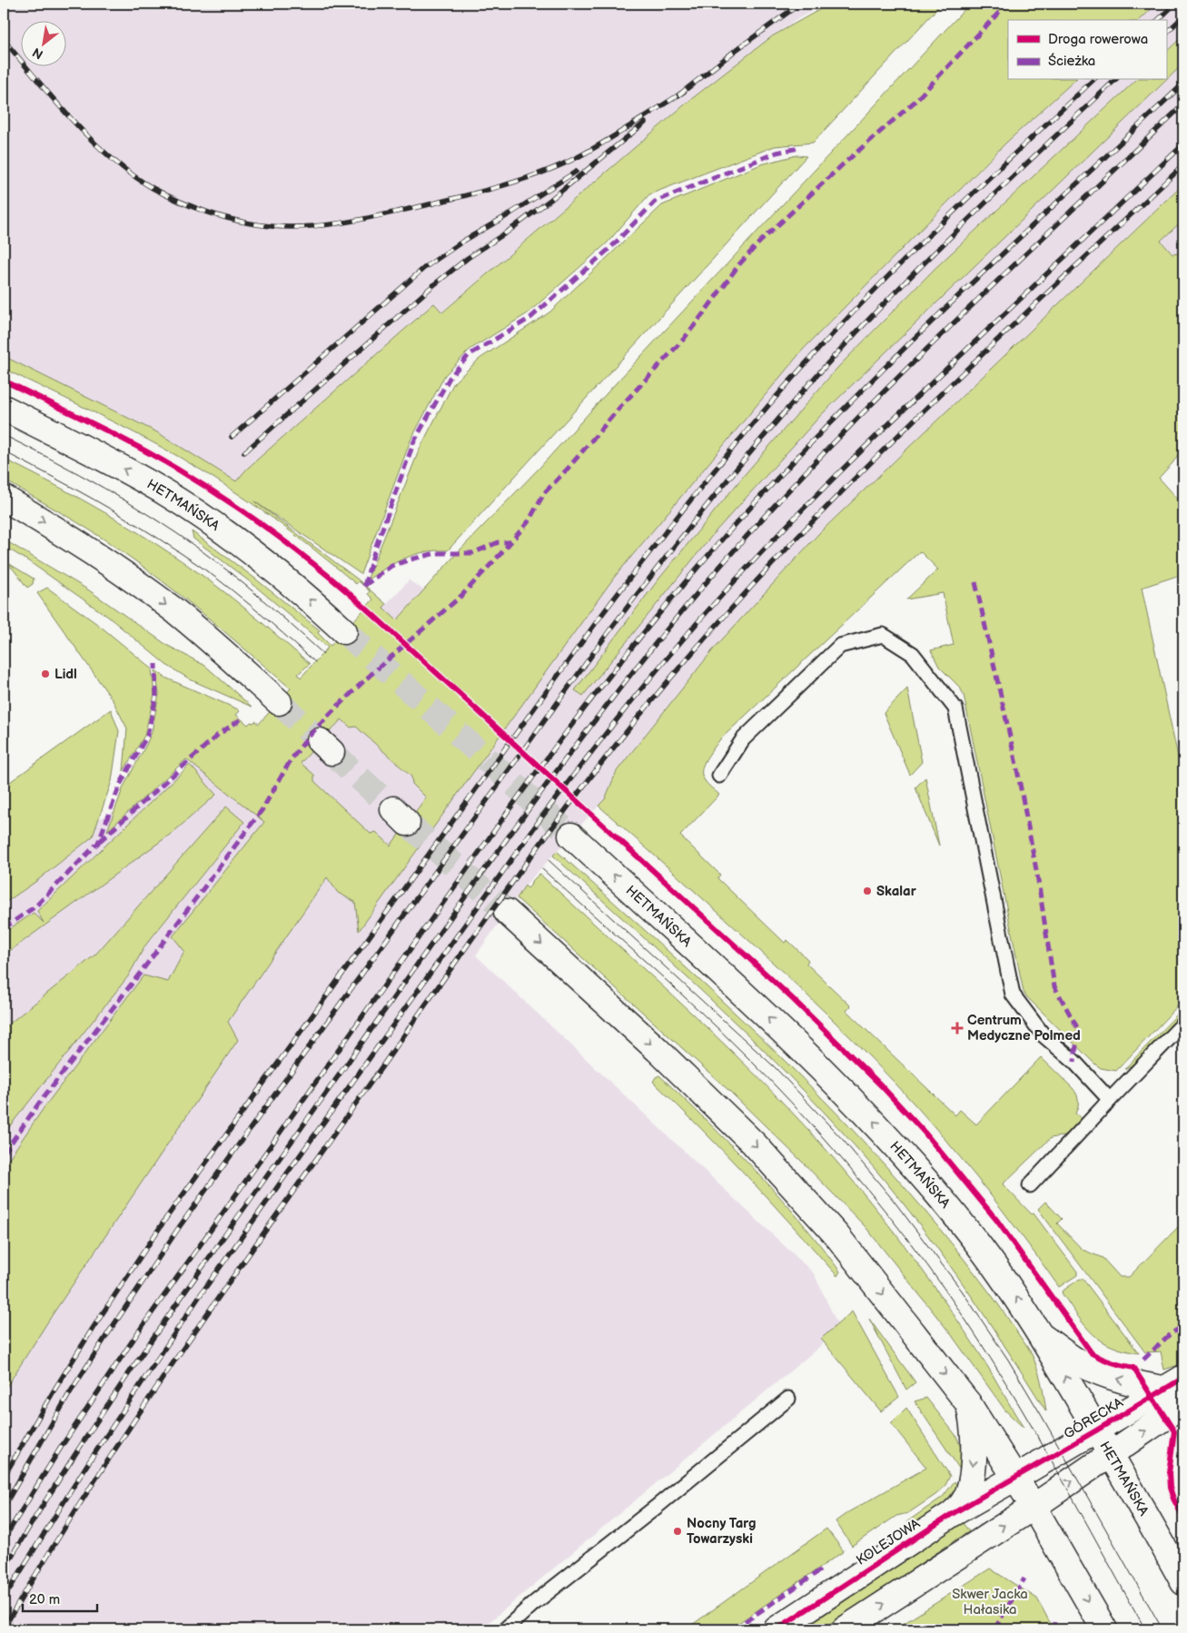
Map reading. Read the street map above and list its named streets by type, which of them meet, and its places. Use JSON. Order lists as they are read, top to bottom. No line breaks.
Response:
{"streets":{"main road":["HETMAŃSKA","GÓRECKA","KOLEJOWA"]},"crossings":[["HETMAŃSKA","GÓRECKA"],["GÓRECKA","KOLEJOWA"]],"parks":["Skwer Jacka Hałasika"],"places":{"other":["Lidl","Skalar","Nocny Targ Towarzyski"],"health":["Centrum Medyczne Polmed"]},"legend":["Droga rowerowa","Ścieżka"],"scale_bar":"20 m","north":"bottom left"}
